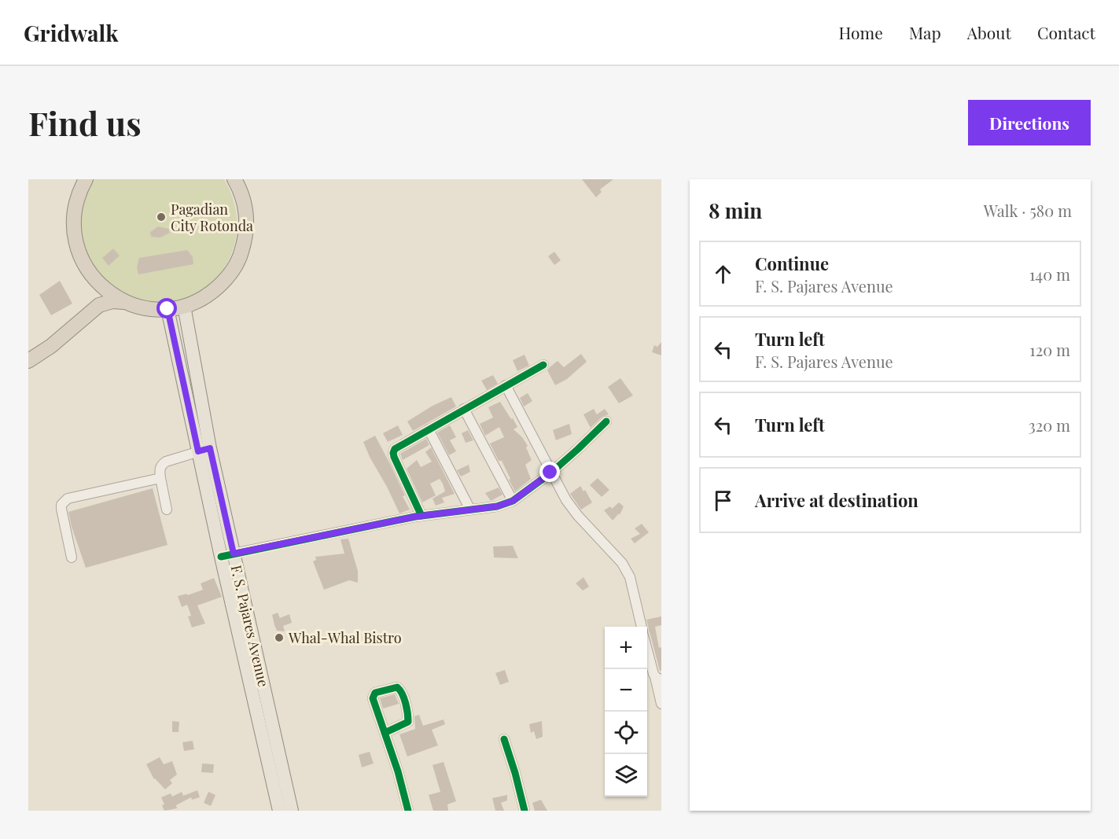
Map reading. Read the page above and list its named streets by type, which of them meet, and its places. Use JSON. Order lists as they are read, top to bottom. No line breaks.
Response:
{"streets":{"main road":["F. S. Pajares Avenue"]},"places":["Pagadian City Rotonda","Whal-Whal Bistro"],"page":{"header":"Gridwalk","nav":["Home","Map","About","Contact"],"buttons":"Directions","title":"Find us","heading":["8 min","Walk · 580 m"],"list":[["Continue","F. S. Pajares Avenue","140 m"],["Turn left","F. S. Pajares Avenue","120 m"],["Turn left","320 m"],"Arrive at destination"],"map_buttons":["+","−"]}}
